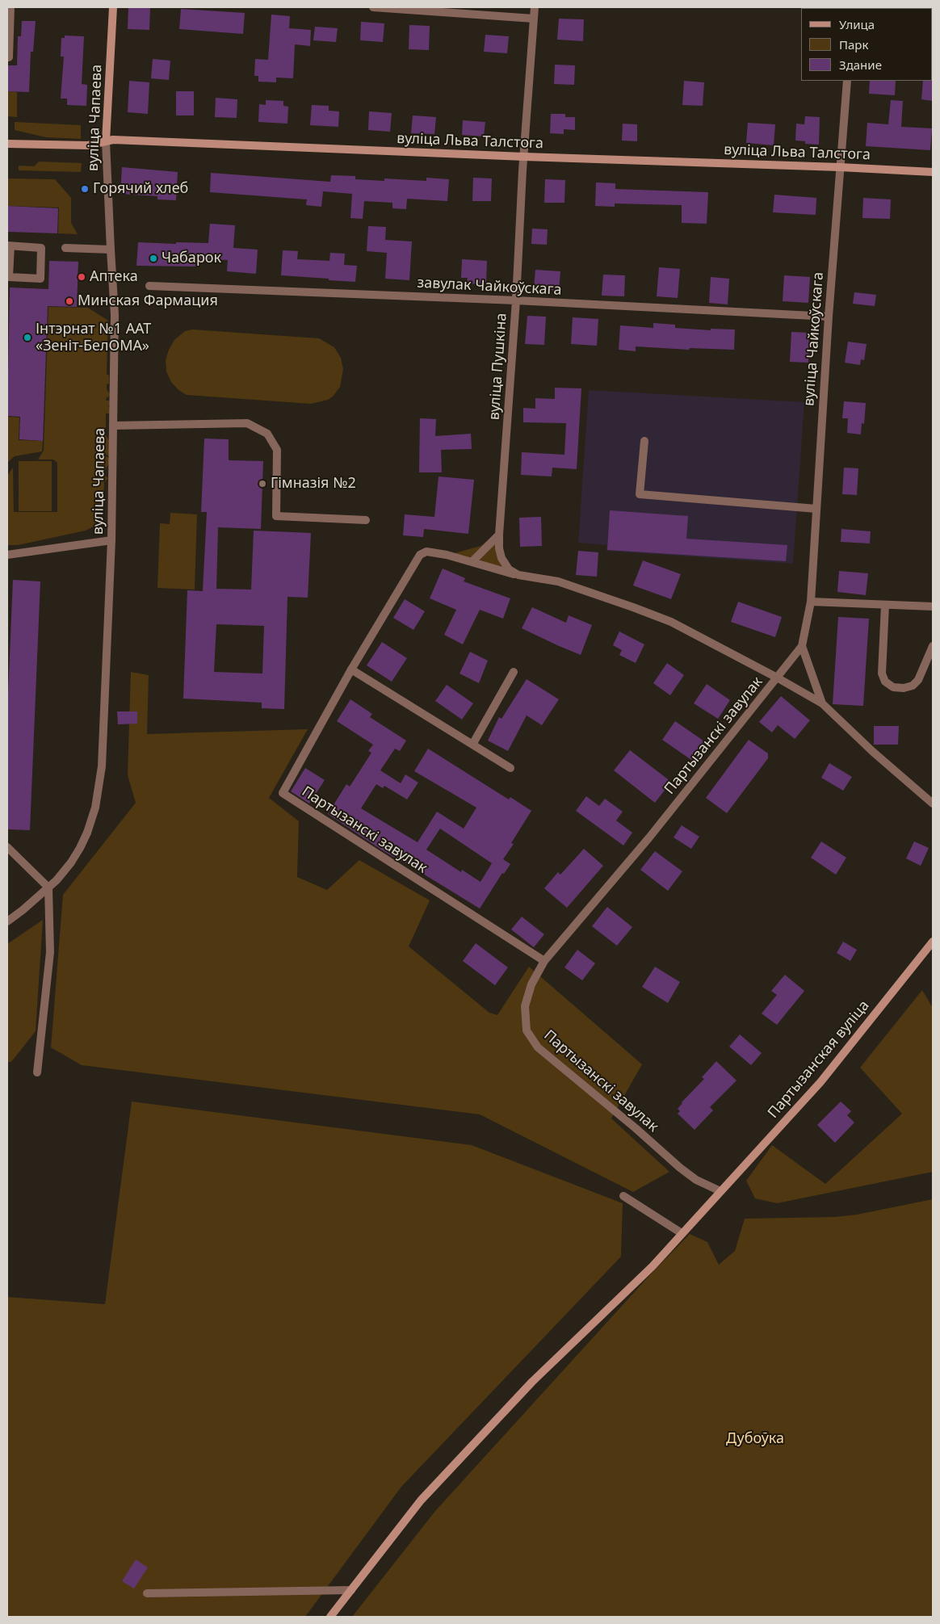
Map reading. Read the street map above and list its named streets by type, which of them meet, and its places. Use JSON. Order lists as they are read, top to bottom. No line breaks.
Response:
{"streets":{"main road":["вуліца Чапаева","вуліца Льва Талстога","Партызанская вуліца"],"street":["завулак Чайкоўскага","вуліца Чайкоўскага","вуліца Пушкіна","Партызанскі завулак"]},"crossings":[["вуліца Чапаева","вуліца Льва Талстога"],["вуліца Льва Талстога","вуліца Чайкоўскага"],["вуліца Льва Талстога","вуліца Пушкіна"],["завулак Чайкоўскага","вуліца Чайкоўскага"],["завулак Чайкоўскага","вуліца Пушкіна"],["вуліца Чайкоўскага","Партызанскі завулак"],["Партызанскі завулак","Партызанская вуліца"]],"parks":["Дубоўка"],"places":["Горячий хлеб","Чабарок","Аптека","Минская Фармация","Інтэрнат №1 ААТ «Зеніт-БелОМА»","Гімназія №2"],"legend":["Улица","Парк","Здание"]}
